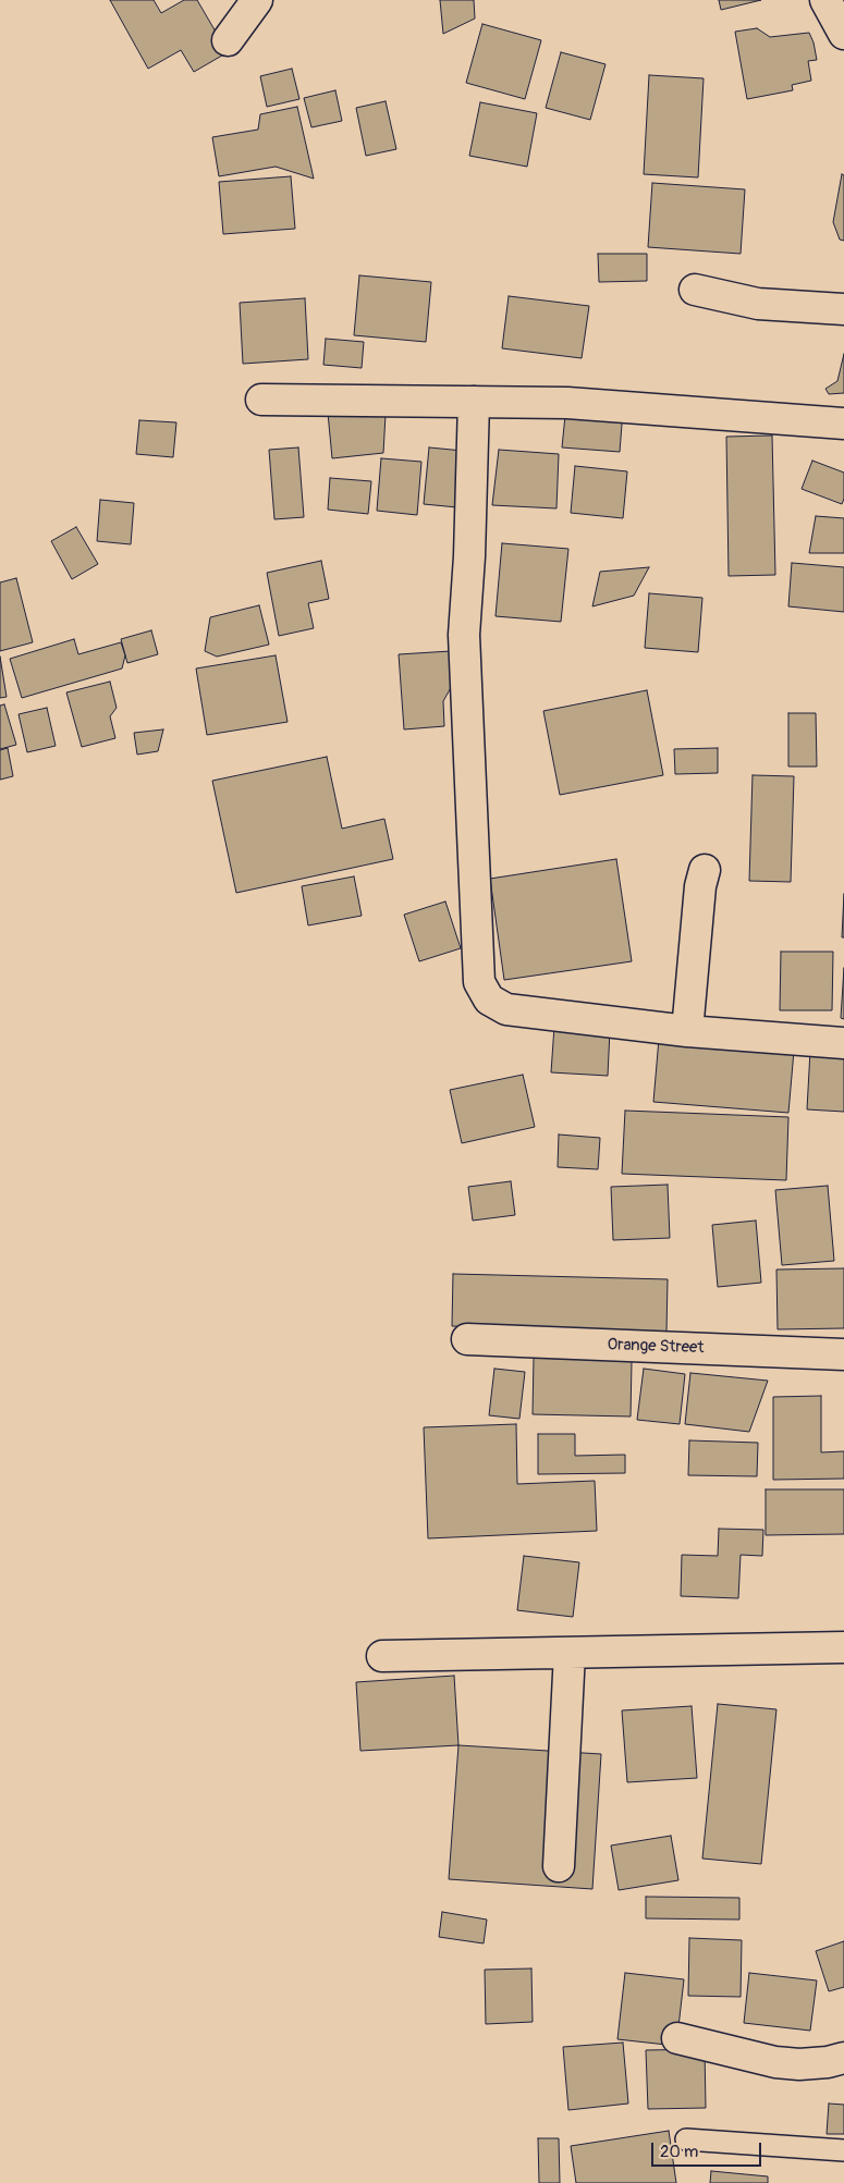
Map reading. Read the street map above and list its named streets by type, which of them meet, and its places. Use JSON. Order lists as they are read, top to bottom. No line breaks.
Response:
{"streets":{"street":["Orange Street"]},"scale_bar":"20 m"}
